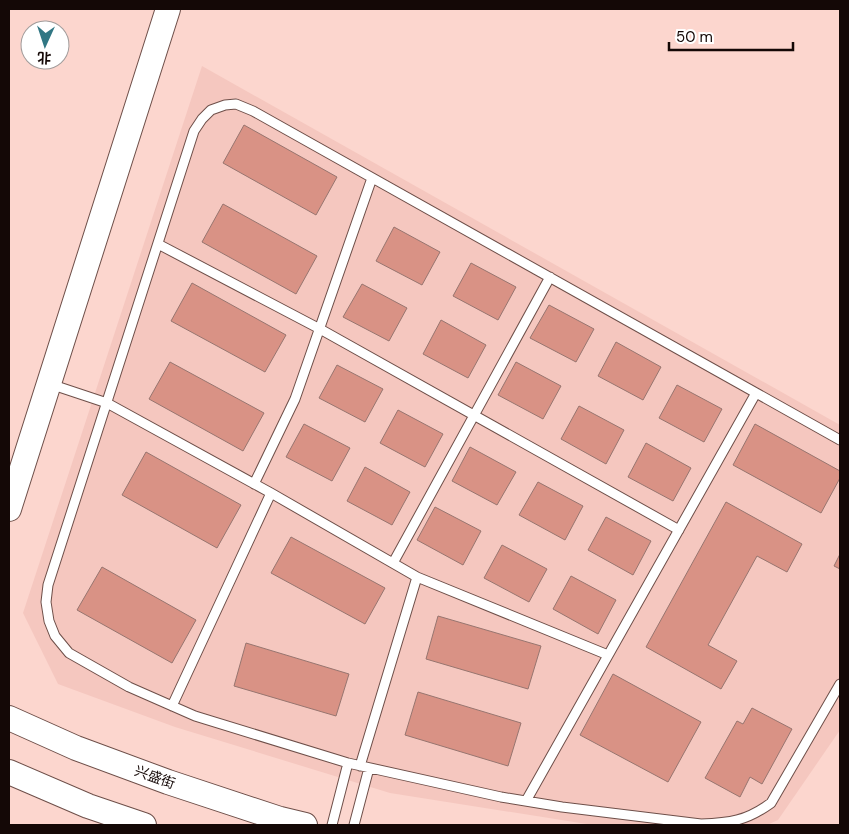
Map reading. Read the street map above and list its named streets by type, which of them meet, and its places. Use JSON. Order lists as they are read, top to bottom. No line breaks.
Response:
{"streets":{"main road":["兴盛街"]},"scale_bar":"50 m","north":"bottom"}
